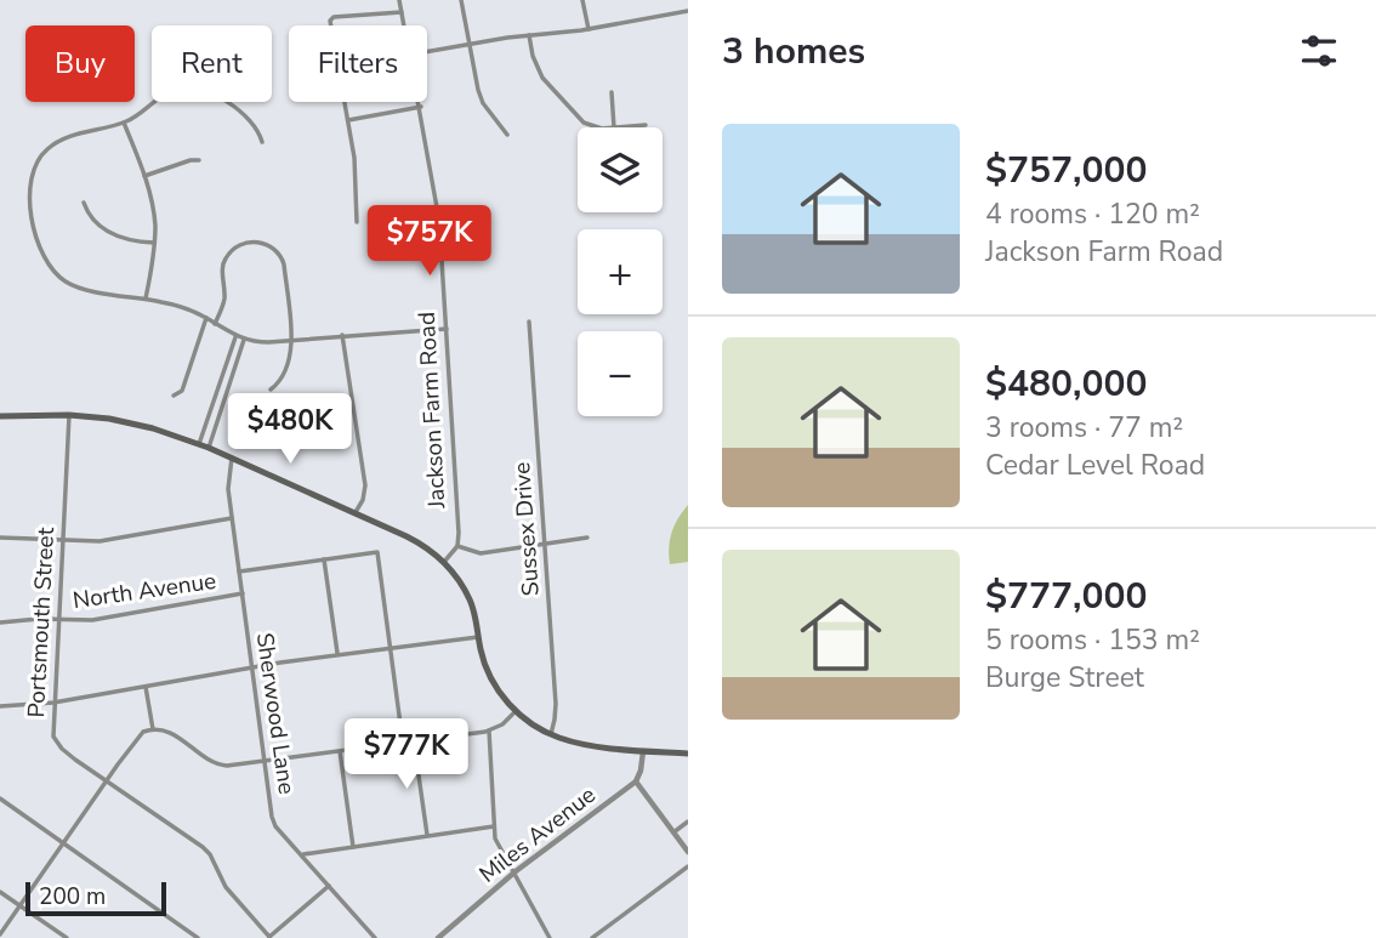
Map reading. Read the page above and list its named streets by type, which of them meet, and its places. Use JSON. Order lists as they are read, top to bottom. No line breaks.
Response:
{"streets":{"street":["Jackson Farm Road","Sussex Drive","North Avenue","Portsmouth Street","Sherwood Lane","Miles Avenue"]},"crossings":[["North Avenue","Portsmouth Street"],["North Avenue","Sherwood Lane"]],"scale_bar":"200 m","page":{"heading":"3 homes","chip":["Buy","Rent","Filters"],"list":[{"name":"$757,000","note":"4 rooms · 120 m² · Jackson Farm Road"},{"name":"$480,000","note":"3 rooms · 77 m² · Cedar Level Road"},{"name":"$777,000","note":"5 rooms · 153 m² · Burge Street"}],"map_buttons":["+","−"],"price":["$757K","$480K","$777K"],"scale":"200 m"}}
